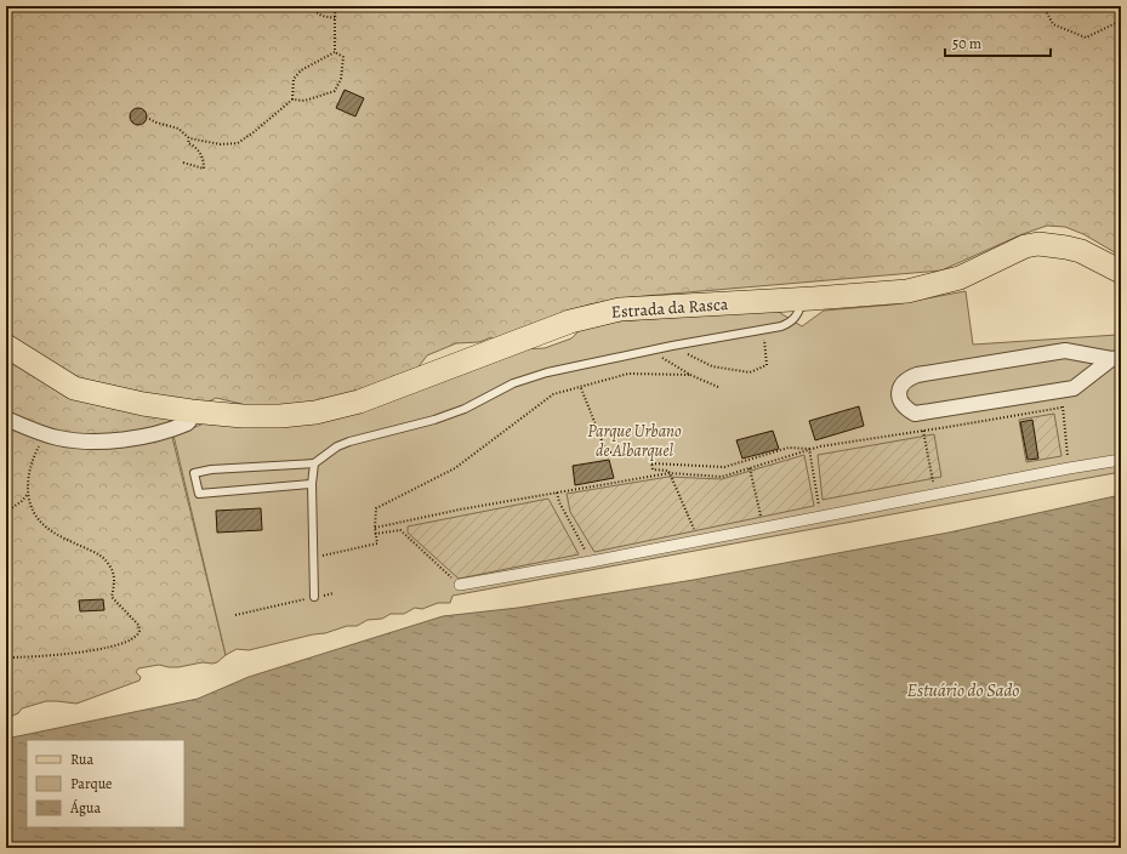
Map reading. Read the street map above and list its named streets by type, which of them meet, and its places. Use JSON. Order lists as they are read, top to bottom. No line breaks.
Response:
{"streets":{"main road":["Estrada da Rasca"]},"water":["Estuário do Sado"],"parks":["Parque Urbano de Albarquel"],"legend":["Rua","Parque","Água"],"scale_bar":"50 m"}
